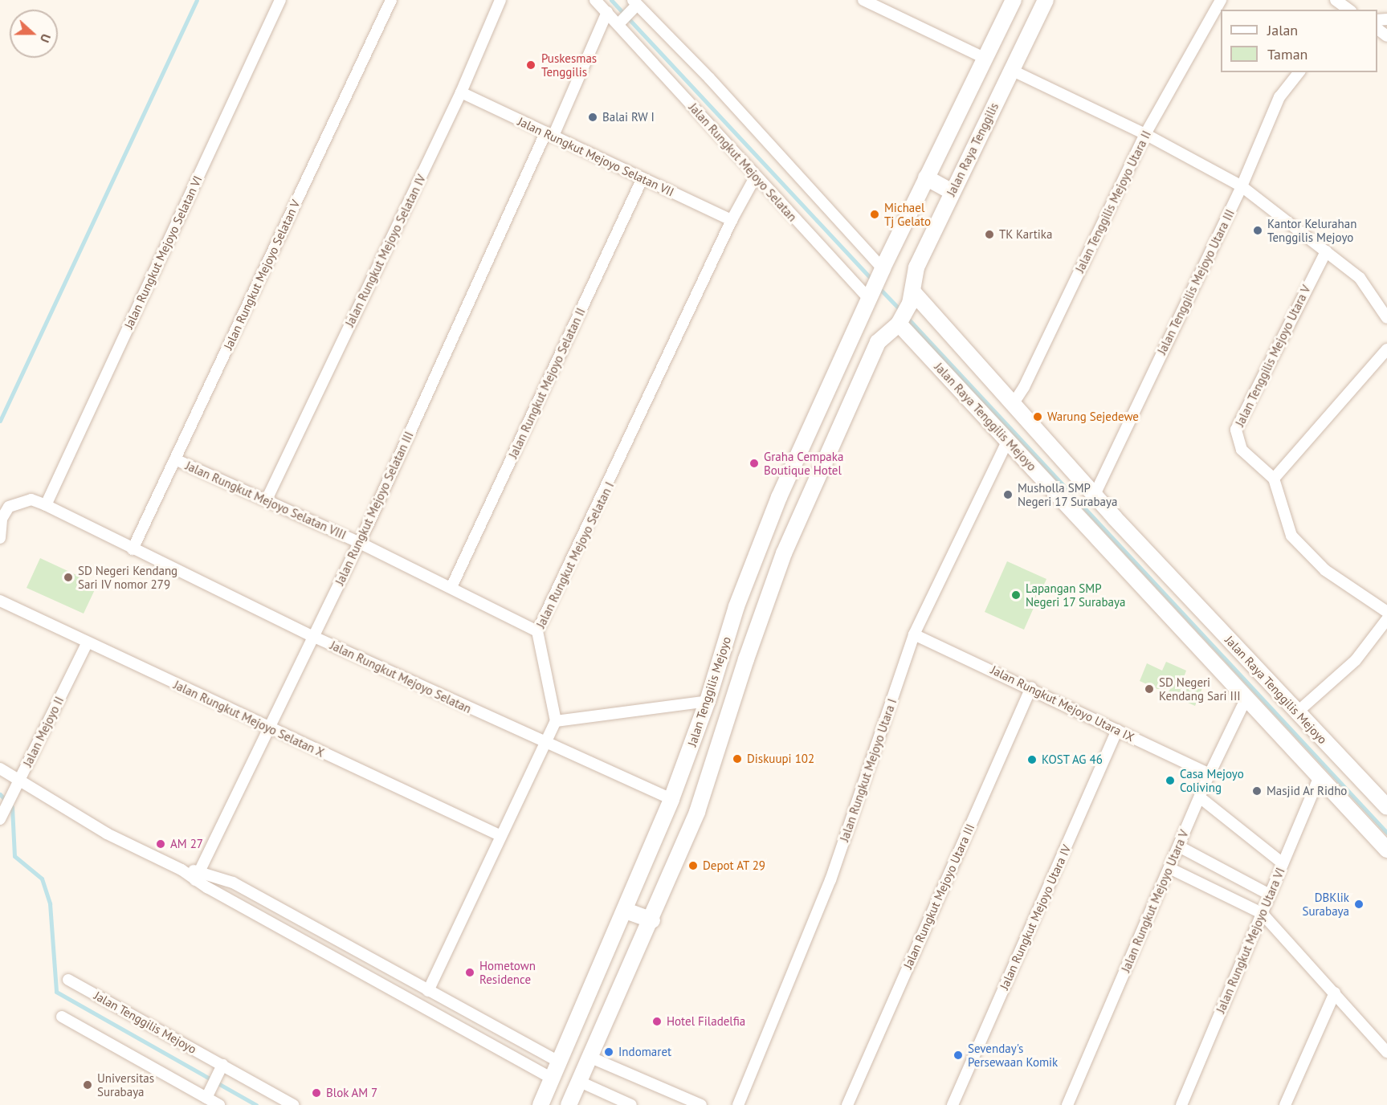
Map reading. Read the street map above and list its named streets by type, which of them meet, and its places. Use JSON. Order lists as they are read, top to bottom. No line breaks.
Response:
{"streets":{"main road":["Jalan Raya Tenggilis","Jalan Raya Tenggilis Mejoyo","Jalan Tenggilis Mejoyo"],"street":["Jalan Rungkut Mejoyo Selatan VII","Jalan Rungkut Mejoyo Selatan","Jalan Tenggilis Mejoyo Utara II","Jalan Rungkut Mejoyo Selatan IV","Jalan Rungkut Mejoyo Selatan VI","Jalan Rungkut Mejoyo Selatan V","Jalan Tenggilis Mejoyo Utara III","Jalan Tenggilis Mejoyo Utara V","Jalan Rungkut Mejoyo Selatan II","Jalan Rungkut Mejoyo Selatan VIII","Jalan Rungkut Mejoyo Selatan III","Jalan Rungkut Mejoyo Selatan I","Jalan Rungkut Mejoyo Utara IX","Jalan Rungkut Mejoyo Selatan X","Jalan Mejoyo II","Jalan Rungkut Mejoyo Utara I","Jalan Rungkut Mejoyo Utara III","Jalan Rungkut Mejoyo Utara V","Jalan Rungkut Mejoyo Utara IV","Jalan Rungkut Mejoyo Utara VI"]},"crossings":[["Jalan Raya Tenggilis","Jalan Raya Tenggilis Mejoyo"],["Jalan Raya Tenggilis","Jalan Tenggilis Mejoyo"],["Jalan Rungkut Mejoyo Selatan VII","Jalan Rungkut Mejoyo Selatan IV"],["Jalan Rungkut Mejoyo Selatan VII","Jalan Rungkut Mejoyo Selatan II"],["Jalan Rungkut Mejoyo Selatan VII","Jalan Rungkut Mejoyo Selatan III"],["Jalan Rungkut Mejoyo Selatan VII","Jalan Rungkut Mejoyo Selatan I"],["Jalan Rungkut Mejoyo Selatan","Jalan Rungkut Mejoyo Selatan V"],["Jalan Rungkut Mejoyo Selatan","Jalan Rungkut Mejoyo Selatan III"],["Jalan Rungkut Mejoyo Selatan","Jalan Rungkut Mejoyo Selatan I"],["Jalan Rungkut Mejoyo Selatan","Jalan Tenggilis Mejoyo"],["Jalan Tenggilis Mejoyo Utara II","Jalan Raya Tenggilis Mejoyo"],["Jalan Rungkut Mejoyo Selatan IV","Jalan Rungkut Mejoyo Selatan VIII"],["Jalan Rungkut Mejoyo Selatan V","Jalan Rungkut Mejoyo Selatan VIII"],["Jalan Tenggilis Mejoyo Utara III","Jalan Raya Tenggilis Mejoyo"],["Jalan Rungkut Mejoyo Selatan II","Jalan Rungkut Mejoyo Selatan VIII"],["Jalan Raya Tenggilis Mejoyo","Jalan Tenggilis Mejoyo"],["Jalan Raya Tenggilis Mejoyo","Jalan Rungkut Mejoyo Utara I"],["Jalan Raya Tenggilis Mejoyo","Jalan Rungkut Mejoyo Utara V"],["Jalan Raya Tenggilis Mejoyo","Jalan Rungkut Mejoyo Utara VI"],["Jalan Rungkut Mejoyo Selatan VIII","Jalan Rungkut Mejoyo Selatan III"],["Jalan Rungkut Mejoyo Selatan VIII","Jalan Rungkut Mejoyo Selatan I"],["Jalan Rungkut Mejoyo Selatan III","Jalan Rungkut Mejoyo Selatan X"],["Jalan Rungkut Mejoyo Utara IX","Jalan Rungkut Mejoyo Utara I"],["Jalan Rungkut Mejoyo Utara IX","Jalan Rungkut Mejoyo Utara III"],["Jalan Rungkut Mejoyo Utara IX","Jalan Rungkut Mejoyo Utara V"],["Jalan Rungkut Mejoyo Utara IX","Jalan Rungkut Mejoyo Utara IV"],["Jalan Rungkut Mejoyo Selatan X","Jalan Mejoyo II"]],"places":["Puskesmas Tenggilis","Balai RW I","Michael Tj Gelato","Kantor Kelurahan Tenggilis Mejoyo","TK Kartika","Warung Sejedewe","Graha Cempaka Boutique Hotel","Musholla SMP Negeri 17 Surabaya","SD Negeri Kendang Sari IV nomor 279","Lapangan SMP Negeri 17 Surabaya","SD Negeri Kendang Sari III","Diskuupi 102","KOST AG 46","Casa Mejoyo Coliving","Masjid Ar Ridho","AM 27","Depot AT 29","DBKlik Surabaya","Hometown Residence","Hotel Filadelfia","Indomaret","Sevenday's Persewaan Komik","Universitas Surabaya","Blok AM 7"],"legend":["Jalan","Taman"],"north":"right"}
